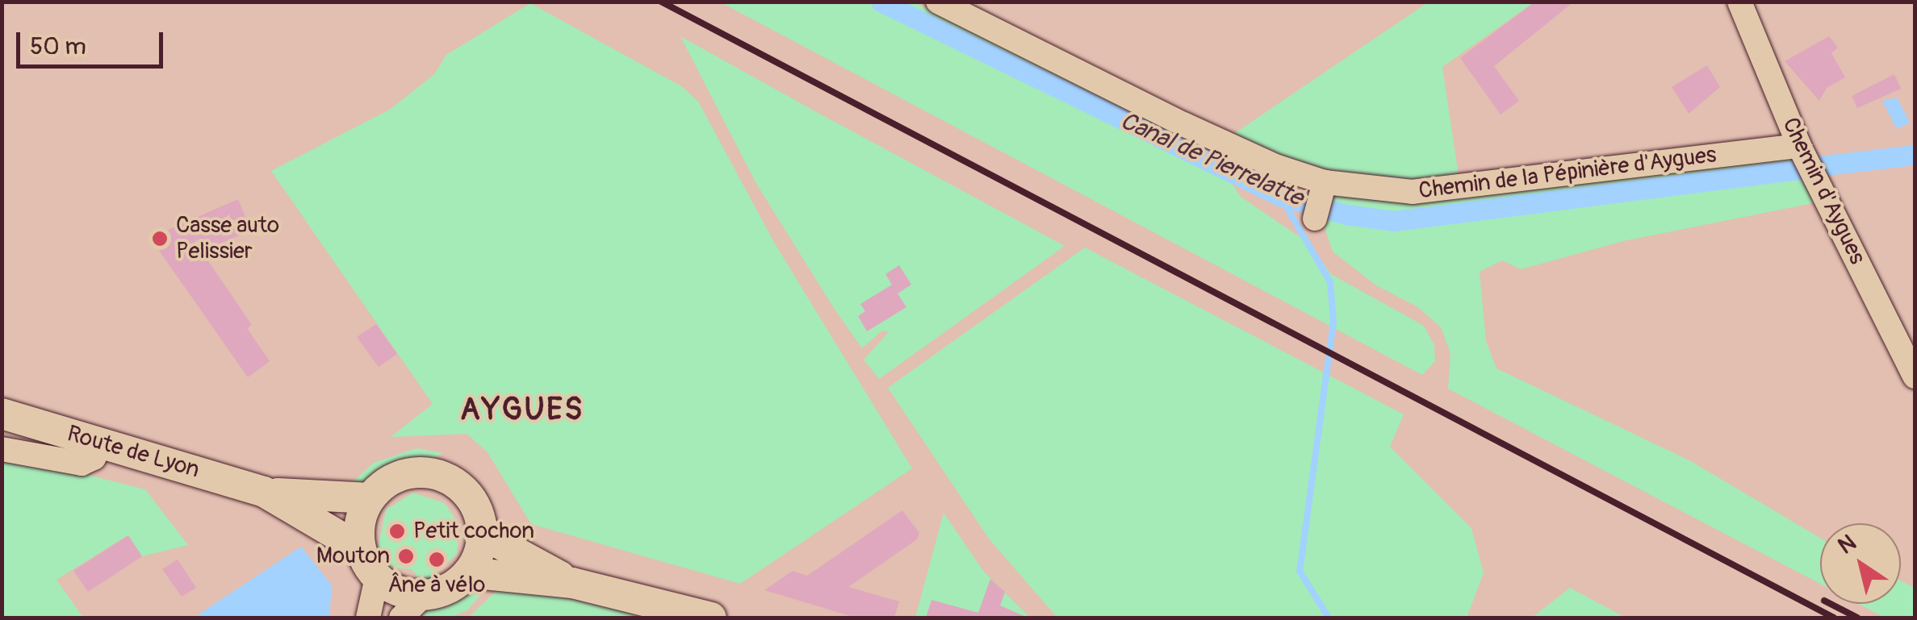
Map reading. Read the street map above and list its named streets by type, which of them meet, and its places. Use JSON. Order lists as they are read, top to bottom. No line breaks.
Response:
{"streets":{"main road":["Route de Lyon"],"street":["Chemin de la Pépinière d'Aygues","Chemin d'Aygues"]},"crossings":[["Chemin de la Pépinière d'Aygues","Chemin d'Aygues"]],"districts":["AYGUES"],"water":["Canal de Pierrelatte"],"places":["Casse auto Pelissier","Petit cochon","Mouton","Âne à vélo"],"scale_bar":"50 m","north":"top left"}
